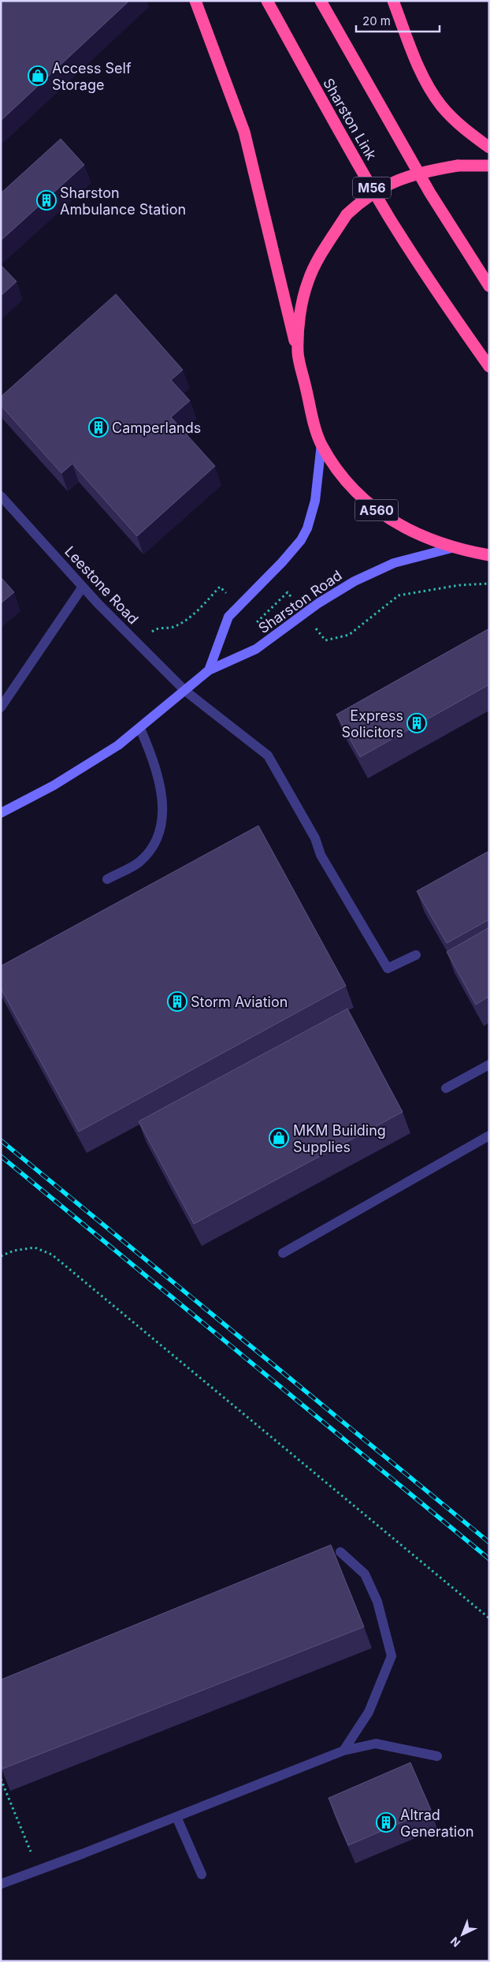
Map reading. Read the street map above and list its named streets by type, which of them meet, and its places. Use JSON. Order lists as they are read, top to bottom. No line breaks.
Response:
{"streets":{"highway":["Sharston Link","M56","A560"],"main road":["Sharston Road"],"street":["Leestone Road"]},"crossings":[["A560","Sharston Road"],["Leestone Road","Sharston Road"]],"places":{"shop":["Access Self Storage","MKM Building Supplies"],"building":["Sharston Ambulance Station","Camperlands","Express Solicitors","Storm Aviation","Altrad Generation"]},"scale_bar":"20 m","north":"bottom left"}
